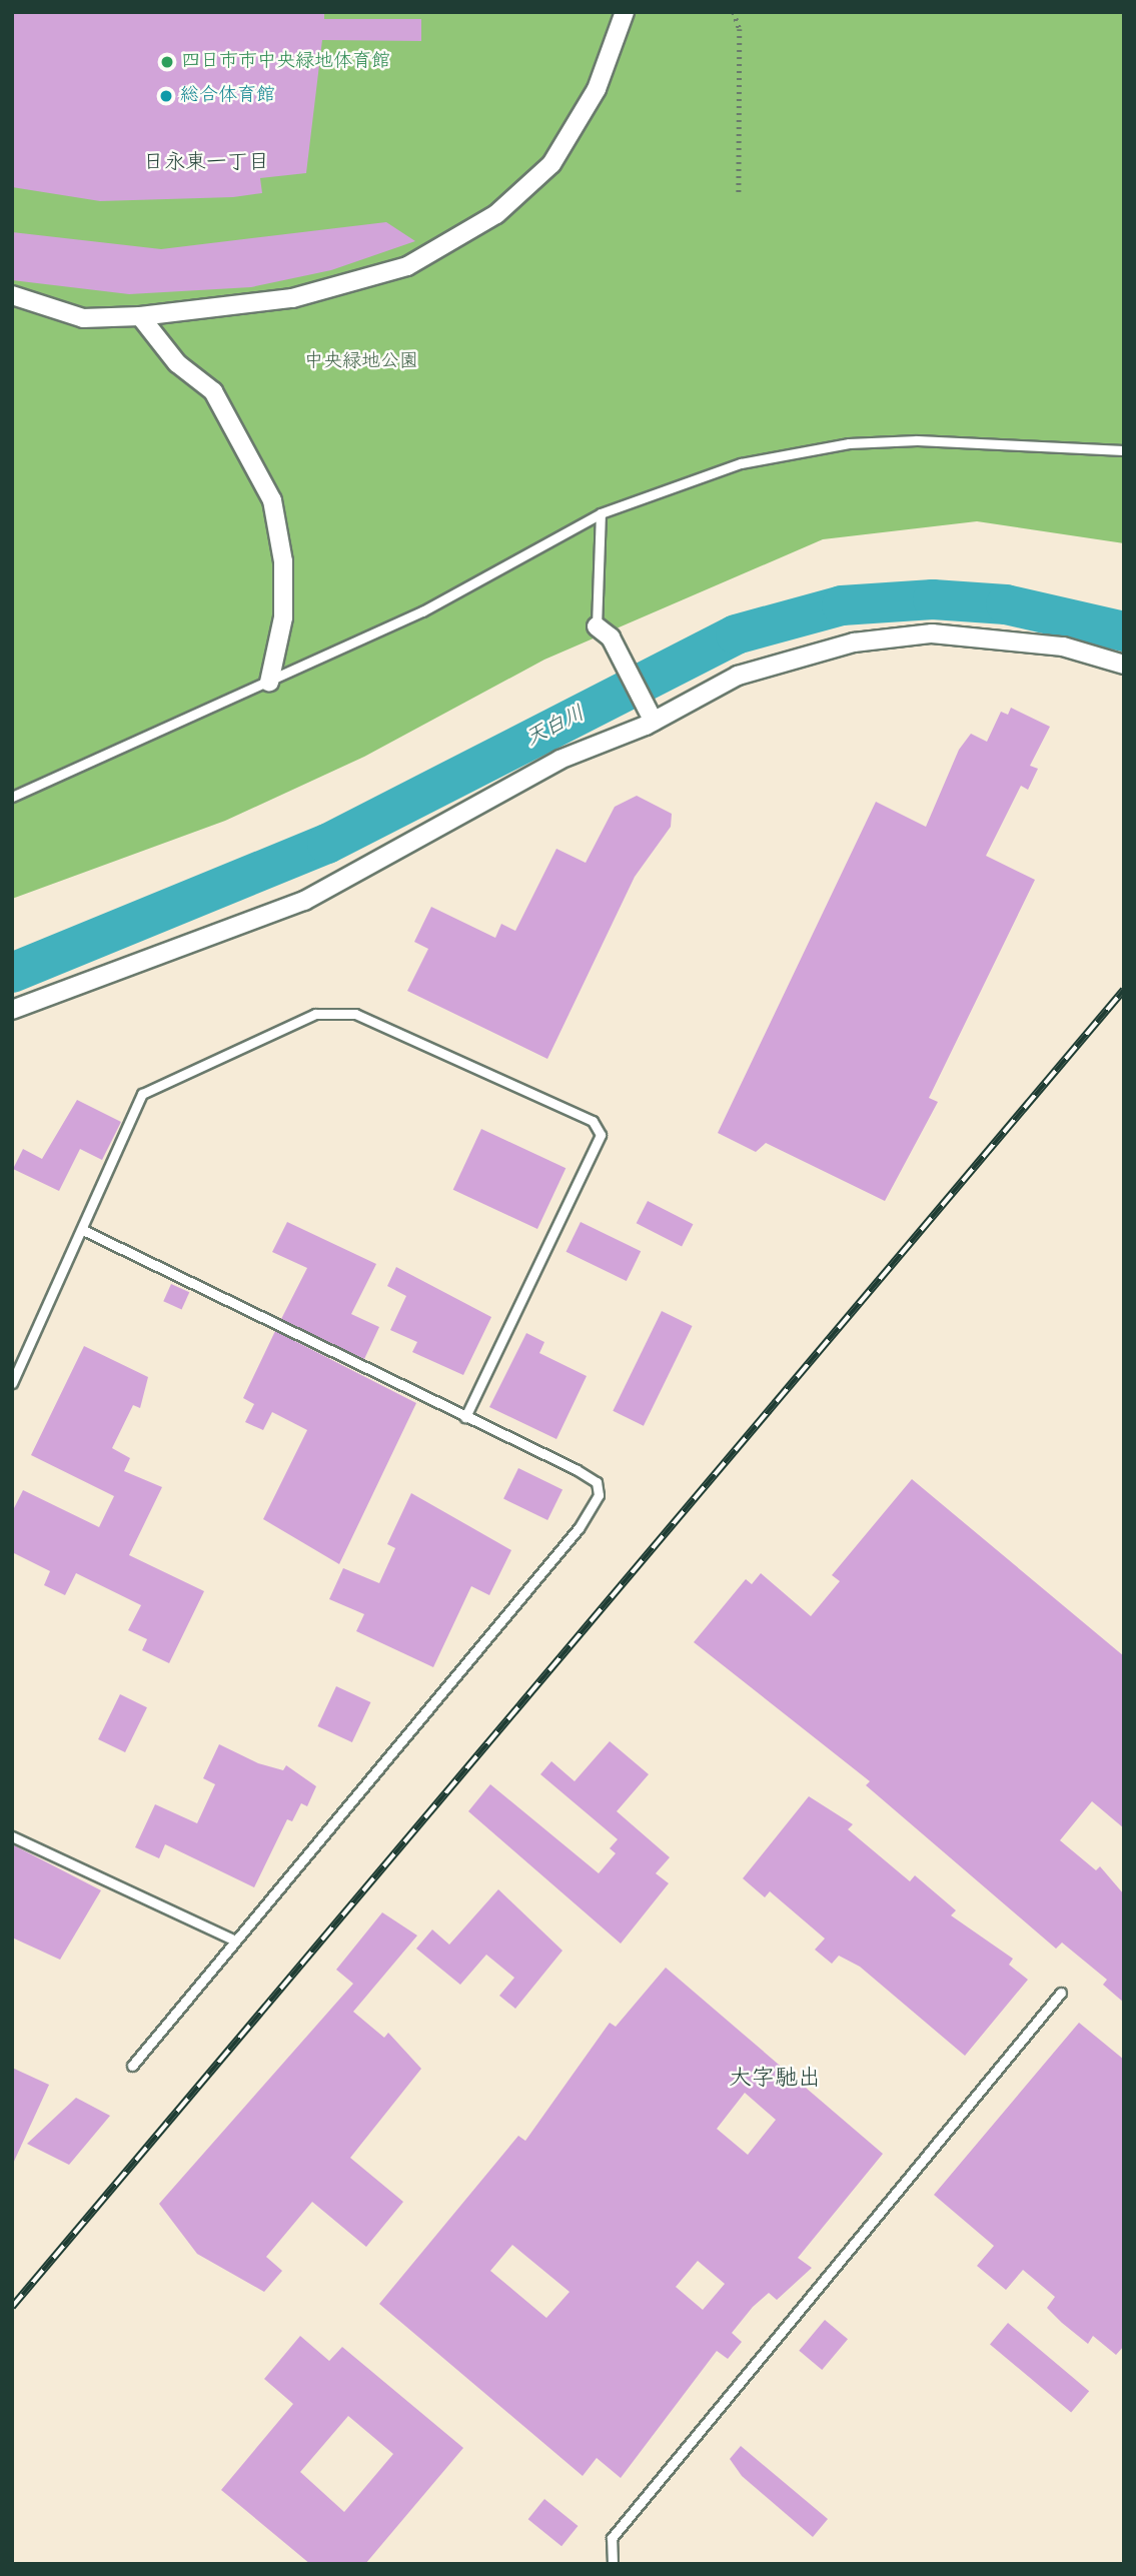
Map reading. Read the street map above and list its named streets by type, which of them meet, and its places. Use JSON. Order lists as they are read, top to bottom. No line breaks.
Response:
{"districts":["日永東一丁目","大字馳出"],"water":["天白川"],"parks":["中央緑地公園"],"places":["四日市市中央緑地体育館","総合体育館"]}
